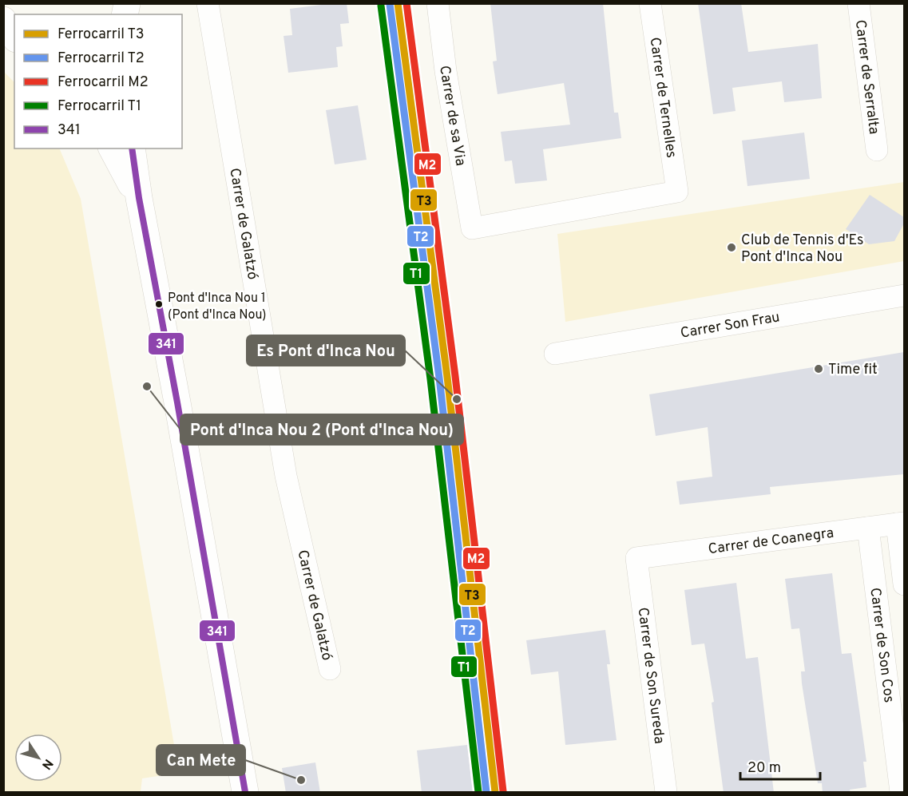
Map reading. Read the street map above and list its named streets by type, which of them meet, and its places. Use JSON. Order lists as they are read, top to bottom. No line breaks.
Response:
{"streets":{"street":["Carrer de Serralta","Carrer de Ternelles","Carrer de sa Via","Carrer de Galatzó","Carrer Son Frau","Carrer de Coanegra","Carrer de Son Cos","Carrer de Son Sureda"]},"crossings":[["Carrer de Ternelles","Carrer de sa Via"],["Carrer de Coanegra","Carrer de Son Cos"],["Carrer de Coanegra","Carrer de Son Sureda"]],"places":["Club de Tennis d'Es Pont d'Inca Nou","Pont d'Inca Nou 1 (Pont d'Inca Nou)","Time fit","Pont d'Inca Nou 2 (Pont d'Inca Nou)","Es Pont d'Inca Nou","Can Mete"],"lines":["rail line T3","rail line M2","rail line T2","rail line T1","transit line 341"],"legend":["Ferrocarril T3","Ferrocarril T2","Ferrocarril M2","Ferrocarril T1","341"],"scale_bar":"20 m","north":"bottom right"}
